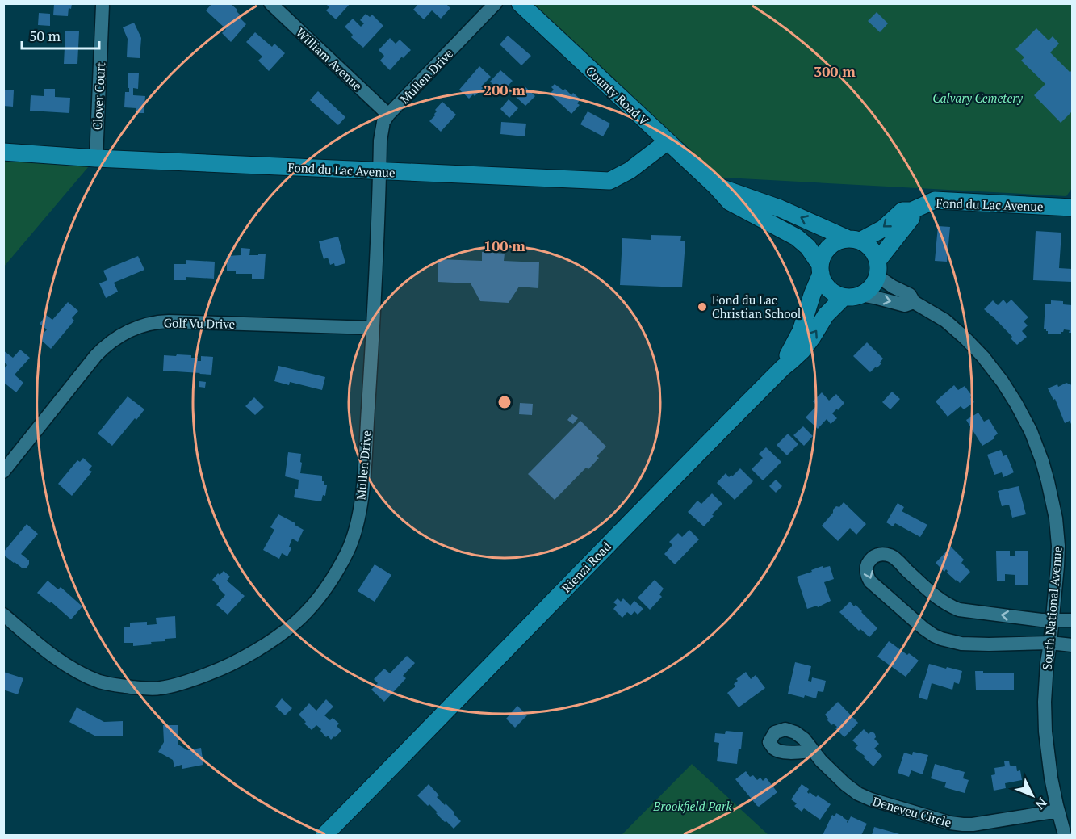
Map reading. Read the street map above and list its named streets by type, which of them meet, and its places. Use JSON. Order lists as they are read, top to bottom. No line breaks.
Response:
{"streets":{"main road":["County Road V","Fond du Lac Avenue","Rienzi Road"],"street":["William Avenue","Mullen Drive","Clover Court","Golf Vu Drive","South National Avenue","Deneveu Circle"]},"crossings":[["William Avenue","Mullen Drive"],["Mullen Drive","Fond du Lac Avenue"],["Mullen Drive","Golf Vu Drive"],["County Road V","Fond du Lac Avenue"],["Clover Court","Fond du Lac Avenue"],["Fond du Lac Avenue","Rienzi Road"],["Fond du Lac Avenue","South National Avenue"],["Rienzi Road","South National Avenue"],["South National Avenue","Deneveu Circle"]],"parks":["Calvary Cemetery","Brookfield Park"],"places":["Fond du Lac Christian School"],"scale_bar":"50 m","north":"bottom right","rings":["300 m","200 m","100 m"]}
